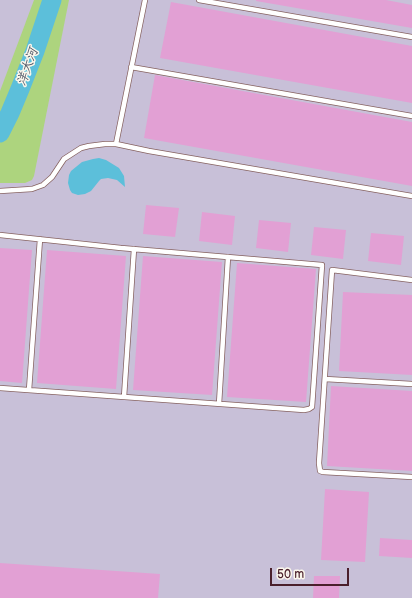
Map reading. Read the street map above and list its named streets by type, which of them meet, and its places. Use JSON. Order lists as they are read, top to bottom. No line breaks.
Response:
{"water":["洋大河"],"scale_bar":"50 m"}
